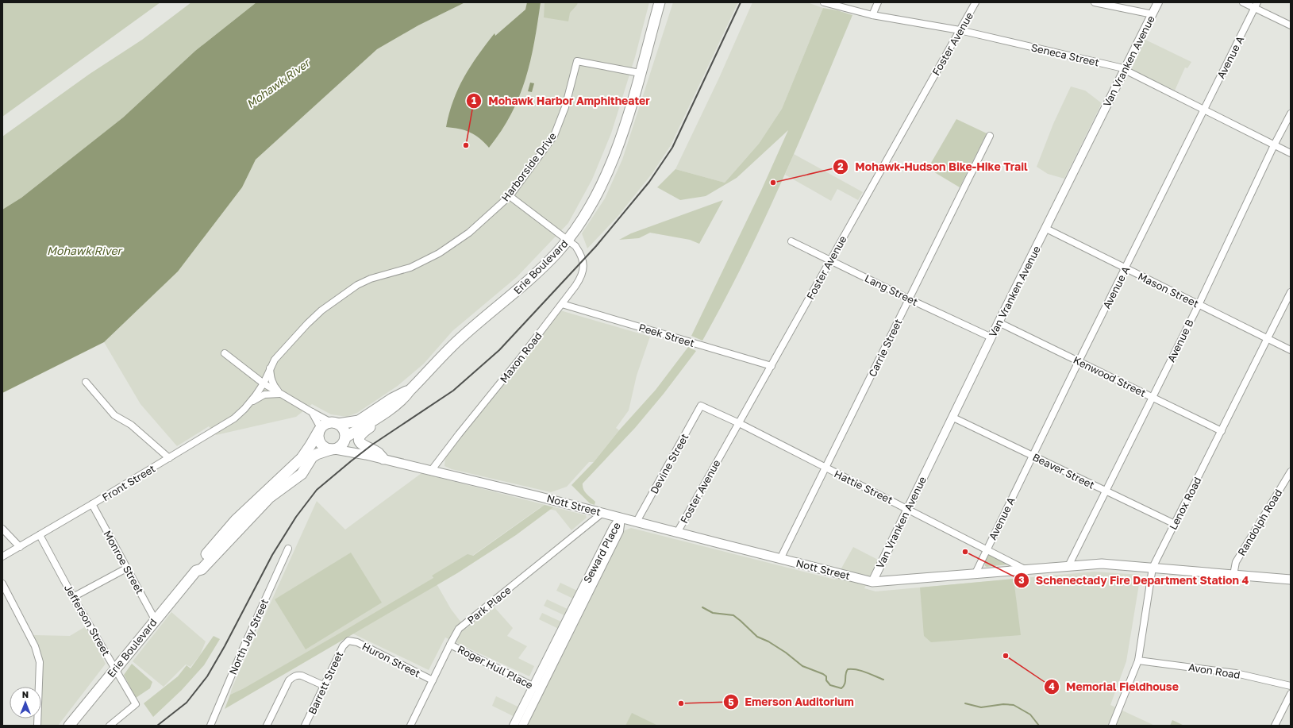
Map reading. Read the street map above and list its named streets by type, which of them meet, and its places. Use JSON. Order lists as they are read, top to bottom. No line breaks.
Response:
{"streets":{"highway":["Erie Boulevard"],"main road":["Nott Street"],"street":["Foster Avenue","Seneca Street","Avenue A","Van Vranken Avenue","Harborside Drive","Lang Street","Mason Street","Peek Street","Avenue B","Carrie Street","Maxon Road","Kenwood Street","Devine Street","Beaver Street","Front Street","Hattie Street","Lenox Road","Randolph Road","Seward Place","Monroe Street","Park Place","Jefferson Street","North Jay Street","Huron Street","Roger Hull Place","Avon Road","Barrett Street"]},"crossings":[["Foster Avenue","Seneca Street"],["Foster Avenue","Lang Street"],["Foster Avenue","Peek Street"],["Foster Avenue","Hattie Street"],["Foster Avenue","Nott Street"],["Seneca Street","Avenue A"],["Seneca Street","Van Vranken Avenue"],["Seneca Street","Avenue B"],["Avenue A","Mason Street"],["Avenue A","Kenwood Street"],["Avenue A","Beaver Street"],["Avenue A","Hattie Street"],["Avenue A","Nott Street"],["Van Vranken Avenue","Lang Street"],["Van Vranken Avenue","Mason Street"],["Van Vranken Avenue","Kenwood Street"],["Van Vranken Avenue","Beaver Street"],["Van Vranken Avenue","Hattie Street"],["Van Vranken Avenue","Nott Street"],["Harborside Drive","Erie Boulevard"],["Harborside Drive","Maxon Road"],["Harborside Drive","Front Street"],["Erie Boulevard","Maxon Road"],["Erie Boulevard","Nott Street"],["Erie Boulevard","Monroe Street"],["Erie Boulevard","Jefferson Street"],["Lang Street","Carrie Street"],["Mason Street","Avenue B"],["Mason Street","Lenox Road"],["Peek Street","Maxon Road"],["Avenue B","Kenwood Street"],["Avenue B","Beaver Street"],["Avenue B","Nott Street"],["Carrie Street","Hattie Street"],["Carrie Street","Nott Street"],["Maxon Road","Nott Street"],["Kenwood Street","Lenox Road"],["Devine Street","Hattie Street"],["Devine Street","Nott Street"],["Beaver Street","Lenox Road"],["Front Street","Monroe Street"],["Front Street","Jefferson Street"],["Hattie Street","Nott Street"],["Lenox Road","Nott Street"],["Lenox Road","Avon Road"],["Nott Street","Randolph Road"],["Nott Street","Seward Place"],["Nott Street","Park Place"],["Seward Place","Roger Hull Place"],["Park Place","Huron Street"],["Park Place","Roger Hull Place"],["Huron Street","Barrett Street"]],"water":["Mohawk River"],"places":["Mohawk Harbor Amphitheater","Mohawk-Hudson Bike-Hike Trail","Schenectady Fire Department Station 4","Memorial Fieldhouse","Emerson Auditorium"],"north":"top"}
